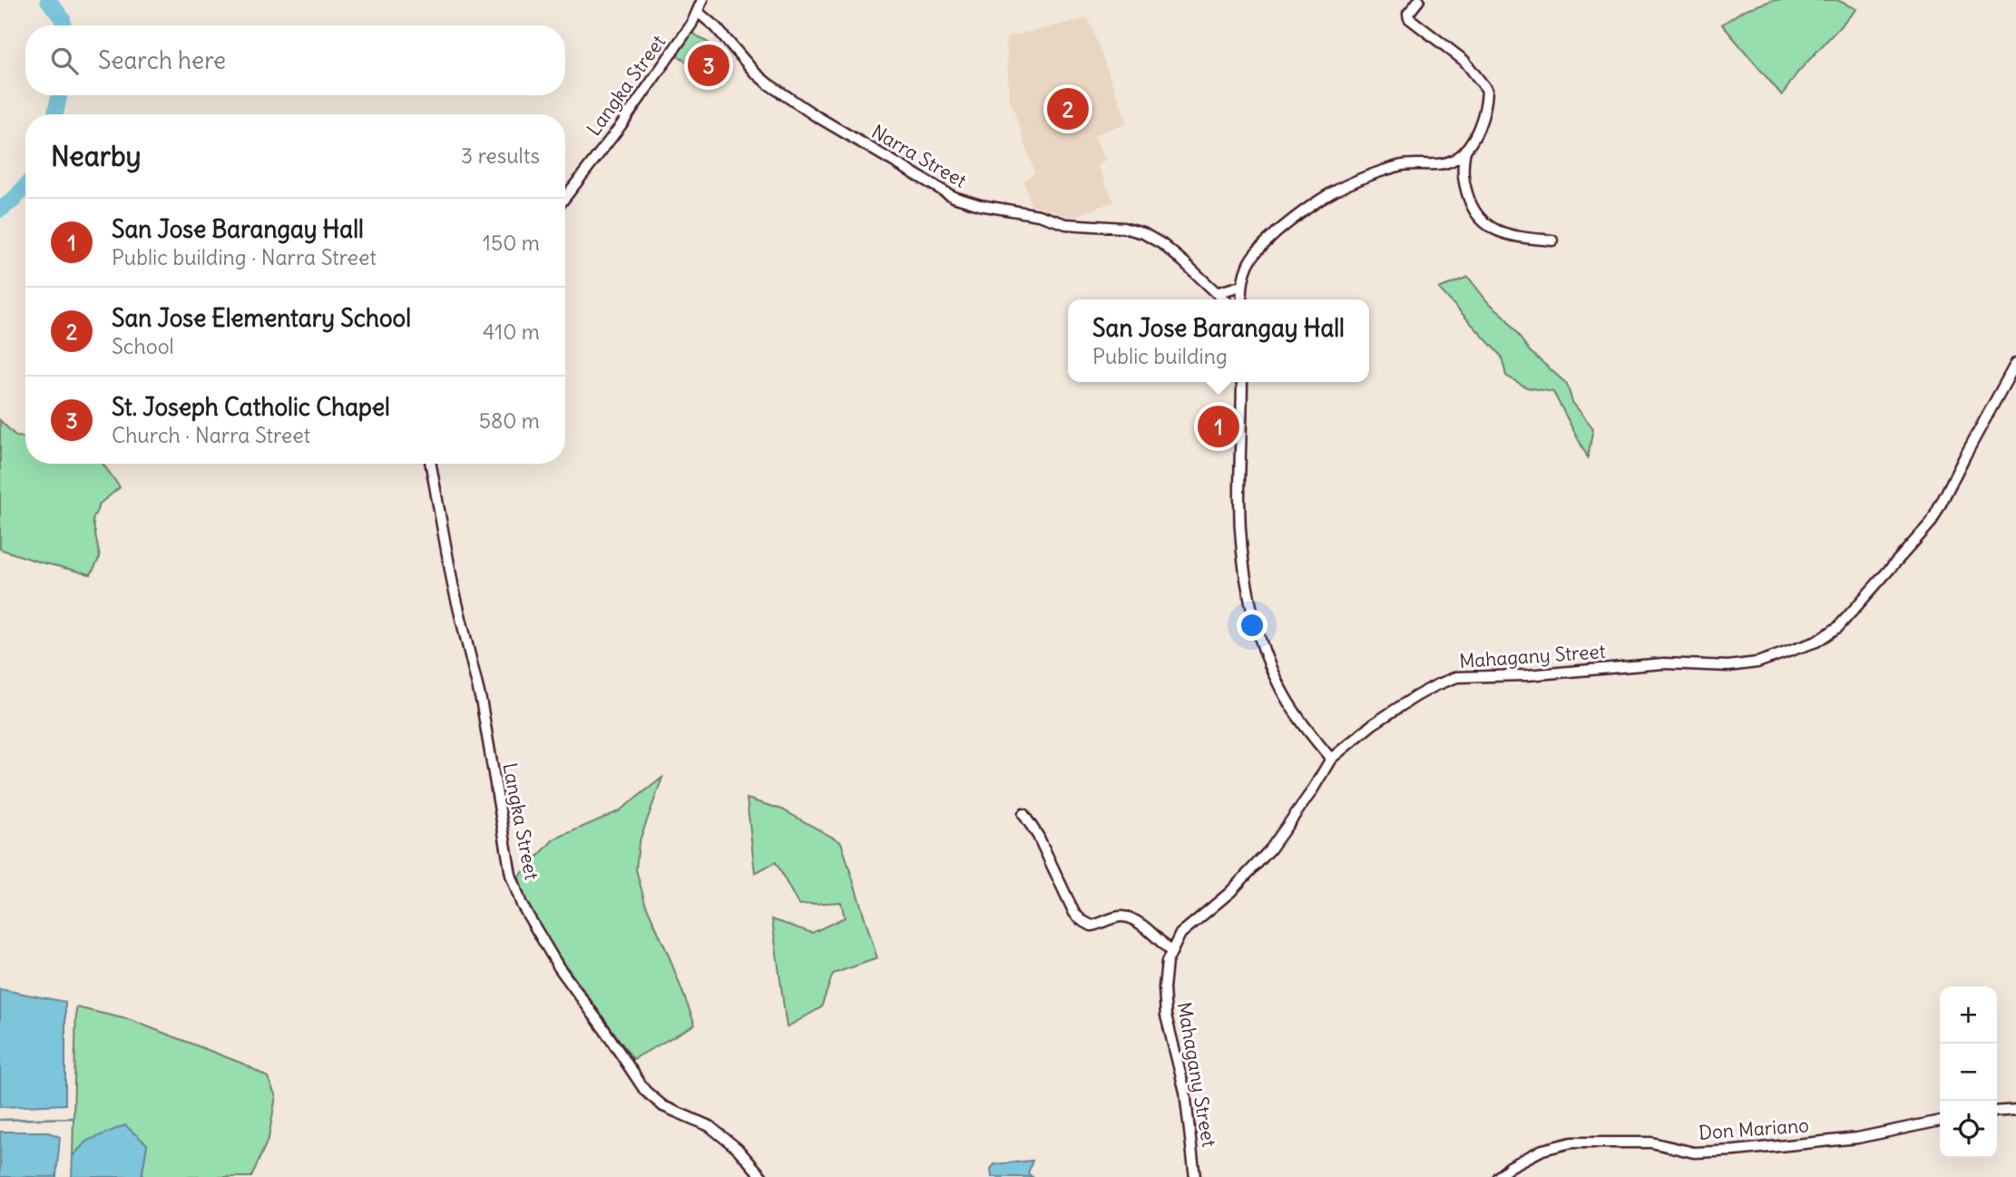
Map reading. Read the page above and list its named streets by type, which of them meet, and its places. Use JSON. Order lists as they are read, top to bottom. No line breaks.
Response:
{"streets":{"street":["Langka Street","Narra Street","Mahagany Street","Don Mariano"]},"crossings":[["Langka Street","Narra Street"]],"page":{"search":"Search here","pins":["3","2","1"],"heading":["Nearby","3 results"],"list":[{"mark":"1","name":"San Jose Barangay Hall","note":"Public building · Narra Street","value":"150 m"},{"mark":"2","name":"San Jose Elementary School","note":"School","value":"410 m"},{"mark":"3","name":"St. Joseph Catholic Chapel","note":"Church · Narra Street","value":"580 m"}],"popup":["San Jose Barangay Hall","Public building"],"map_buttons":["+","−"]}}
